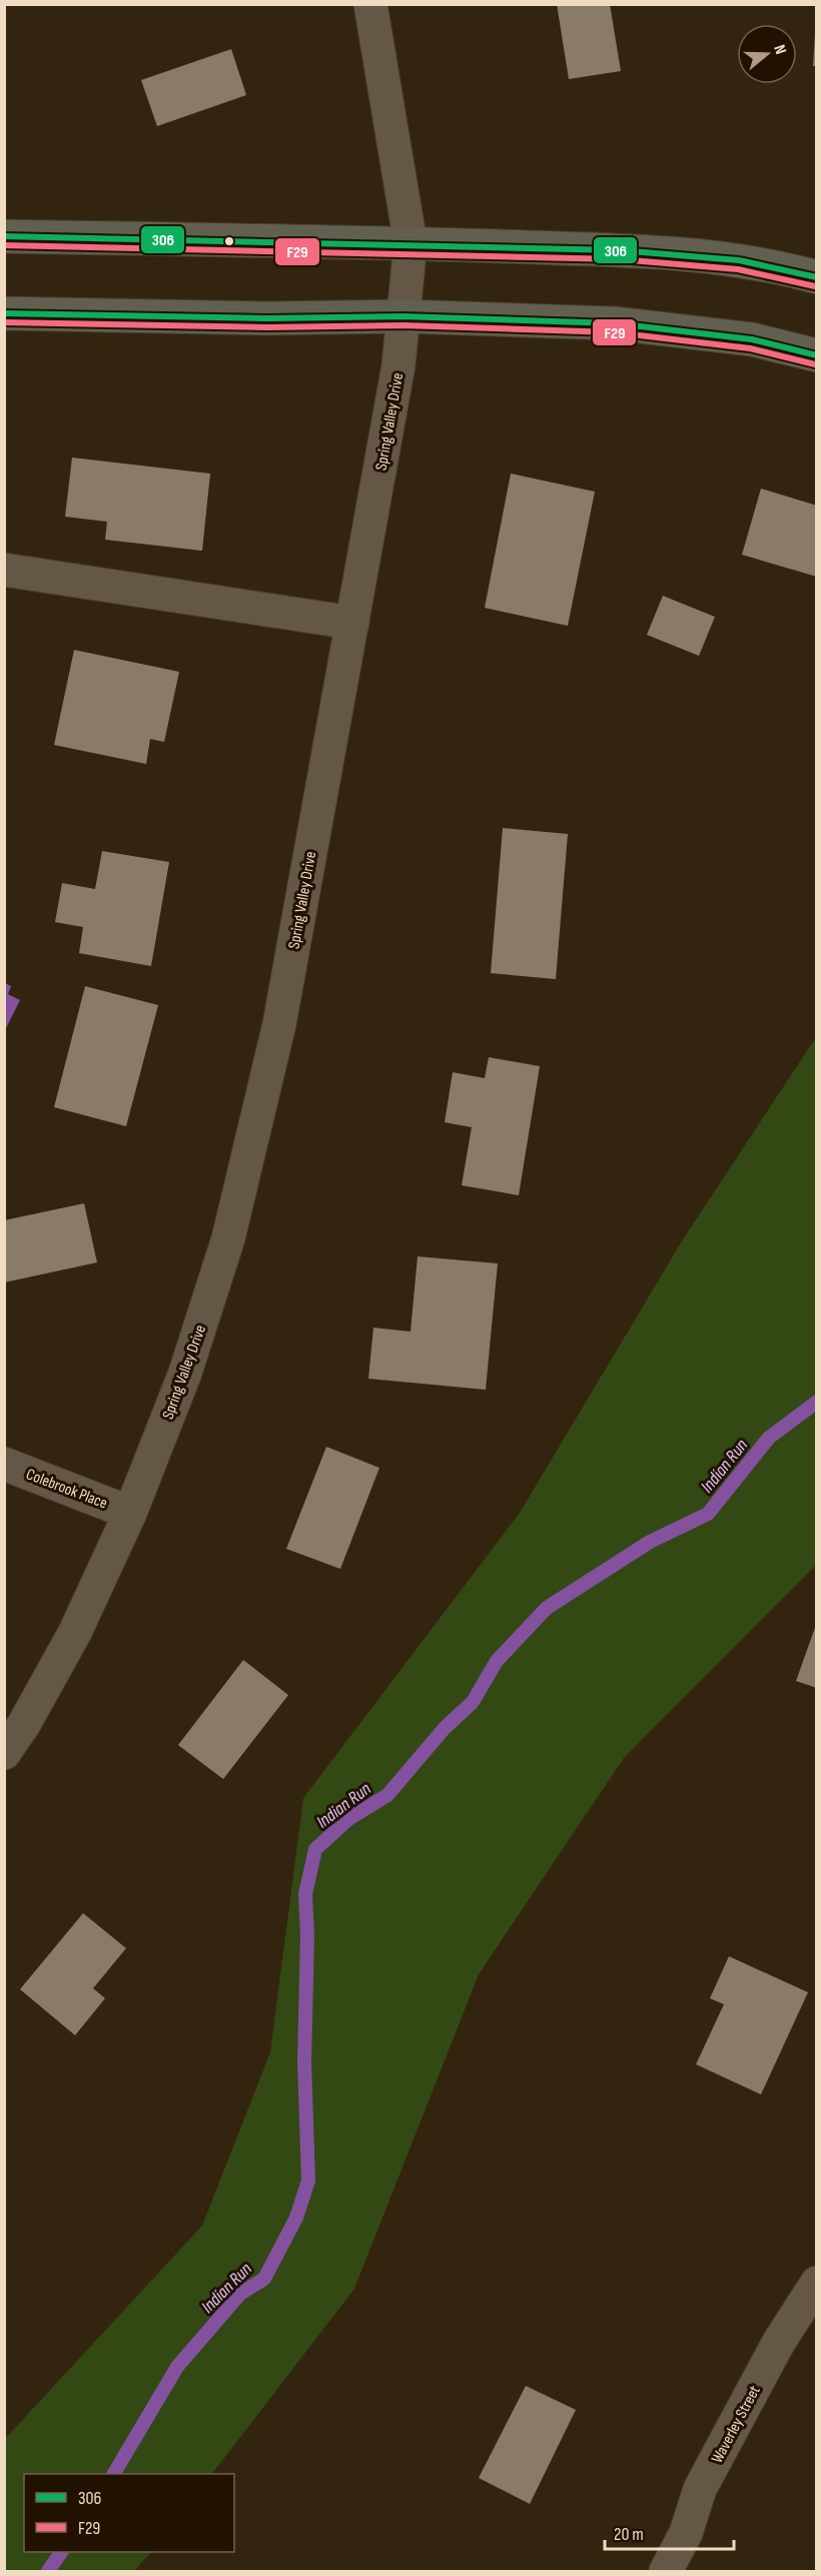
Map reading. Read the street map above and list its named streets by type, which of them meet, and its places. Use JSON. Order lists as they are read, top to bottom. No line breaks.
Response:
{"streets":{"street":["Spring Valley Drive","Colebrook Place","Waverley Street"]},"crossings":[["Spring Valley Drive","Colebrook Place"]],"water":["Indian Run"],"lines":["transit line 306","transit line F29"],"legend":["306","F29"],"scale_bar":"20 m","north":"right"}
